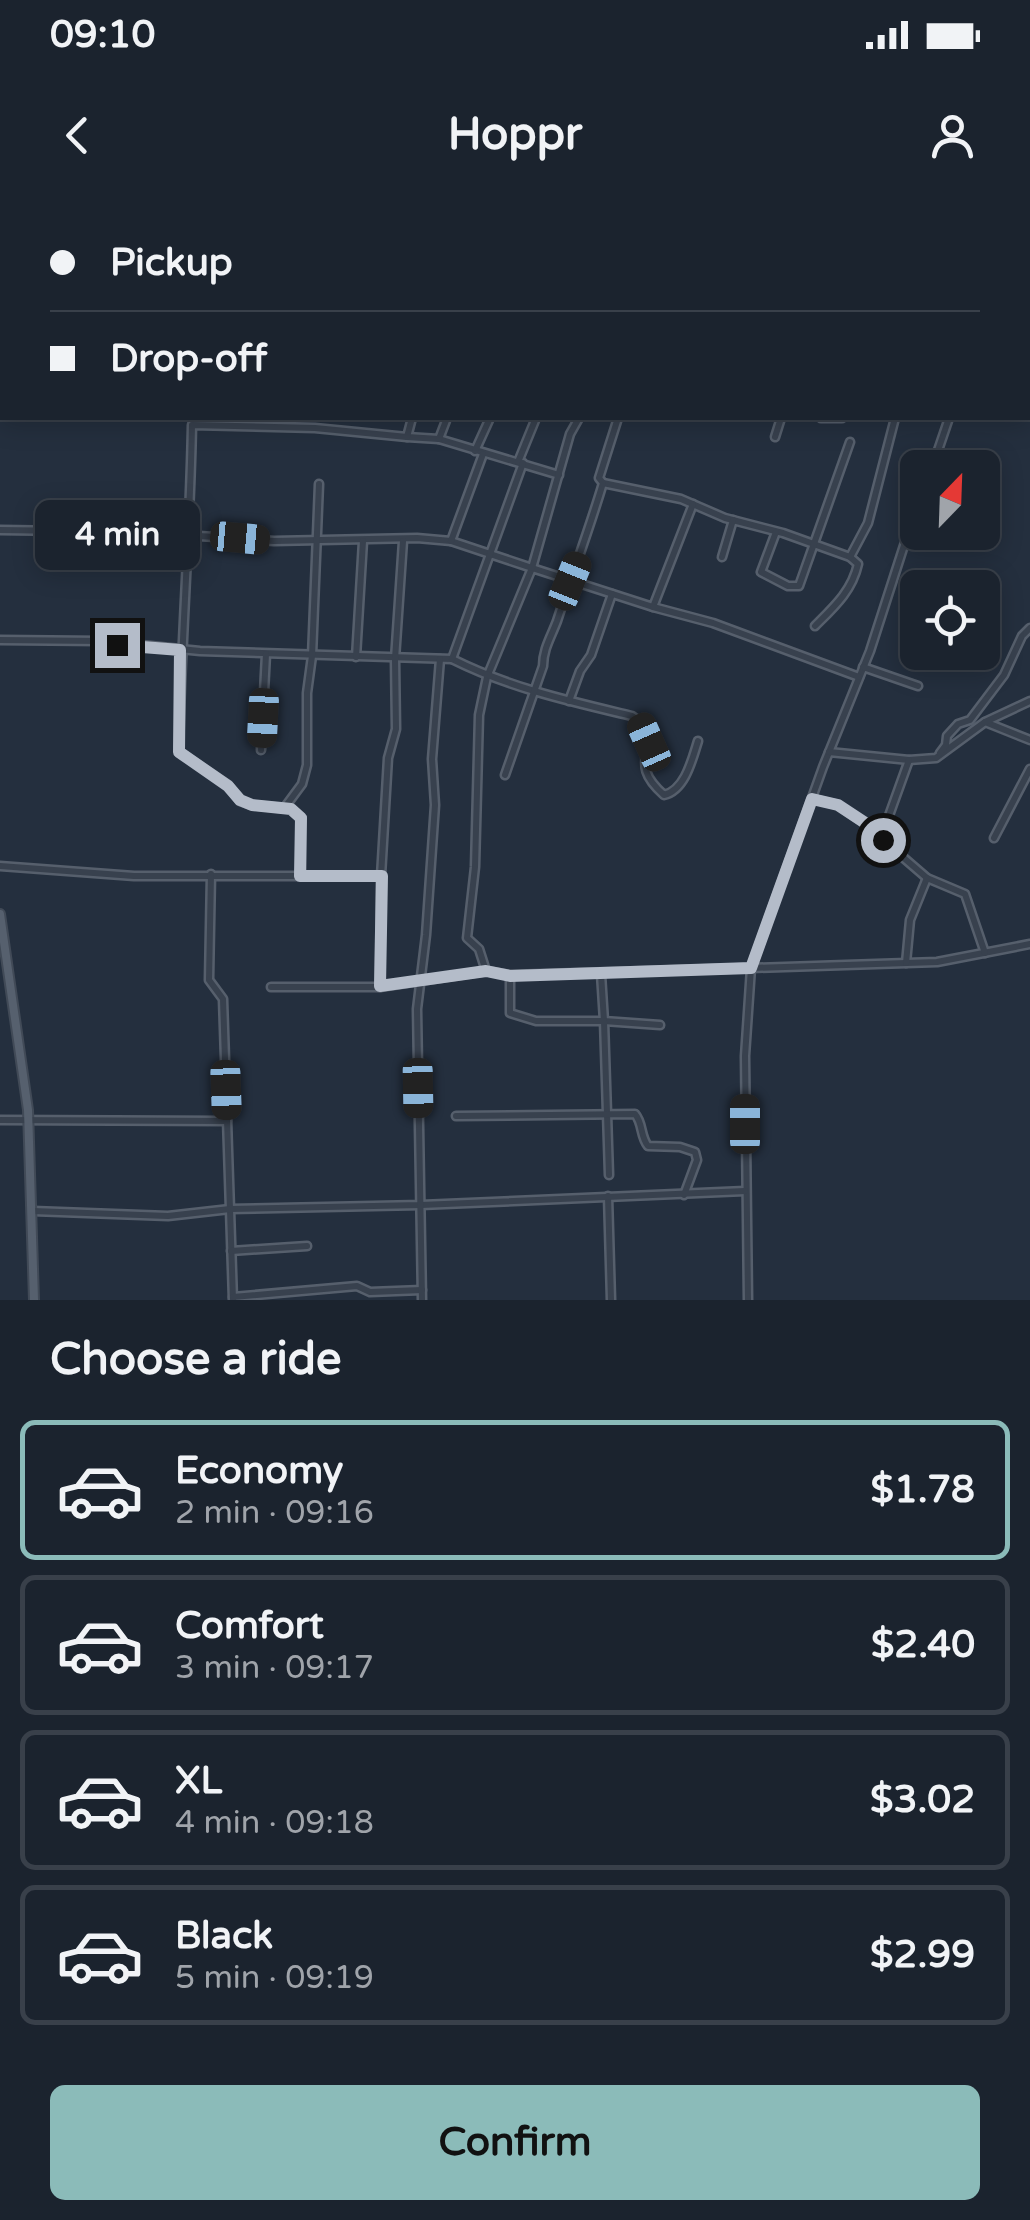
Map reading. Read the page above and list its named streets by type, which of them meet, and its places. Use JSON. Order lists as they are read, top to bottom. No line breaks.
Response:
{"north":"top right","page":{"status":"09:10","header":"Hoppr","banner":["Pickup","Drop-off"],"bubble":"4 min","heading":"Choose a ride","list":[{"name":"Economy","note":"2 min · 09:16","value":"$1.78"},{"name":"Comfort","note":"3 min · 09:17","value":"$2.40"},{"name":"XL","note":"4 min · 09:18","value":"$3.02"},{"name":"Black","note":"5 min · 09:19","value":"$2.99"}],"buttons":"Confirm"}}
